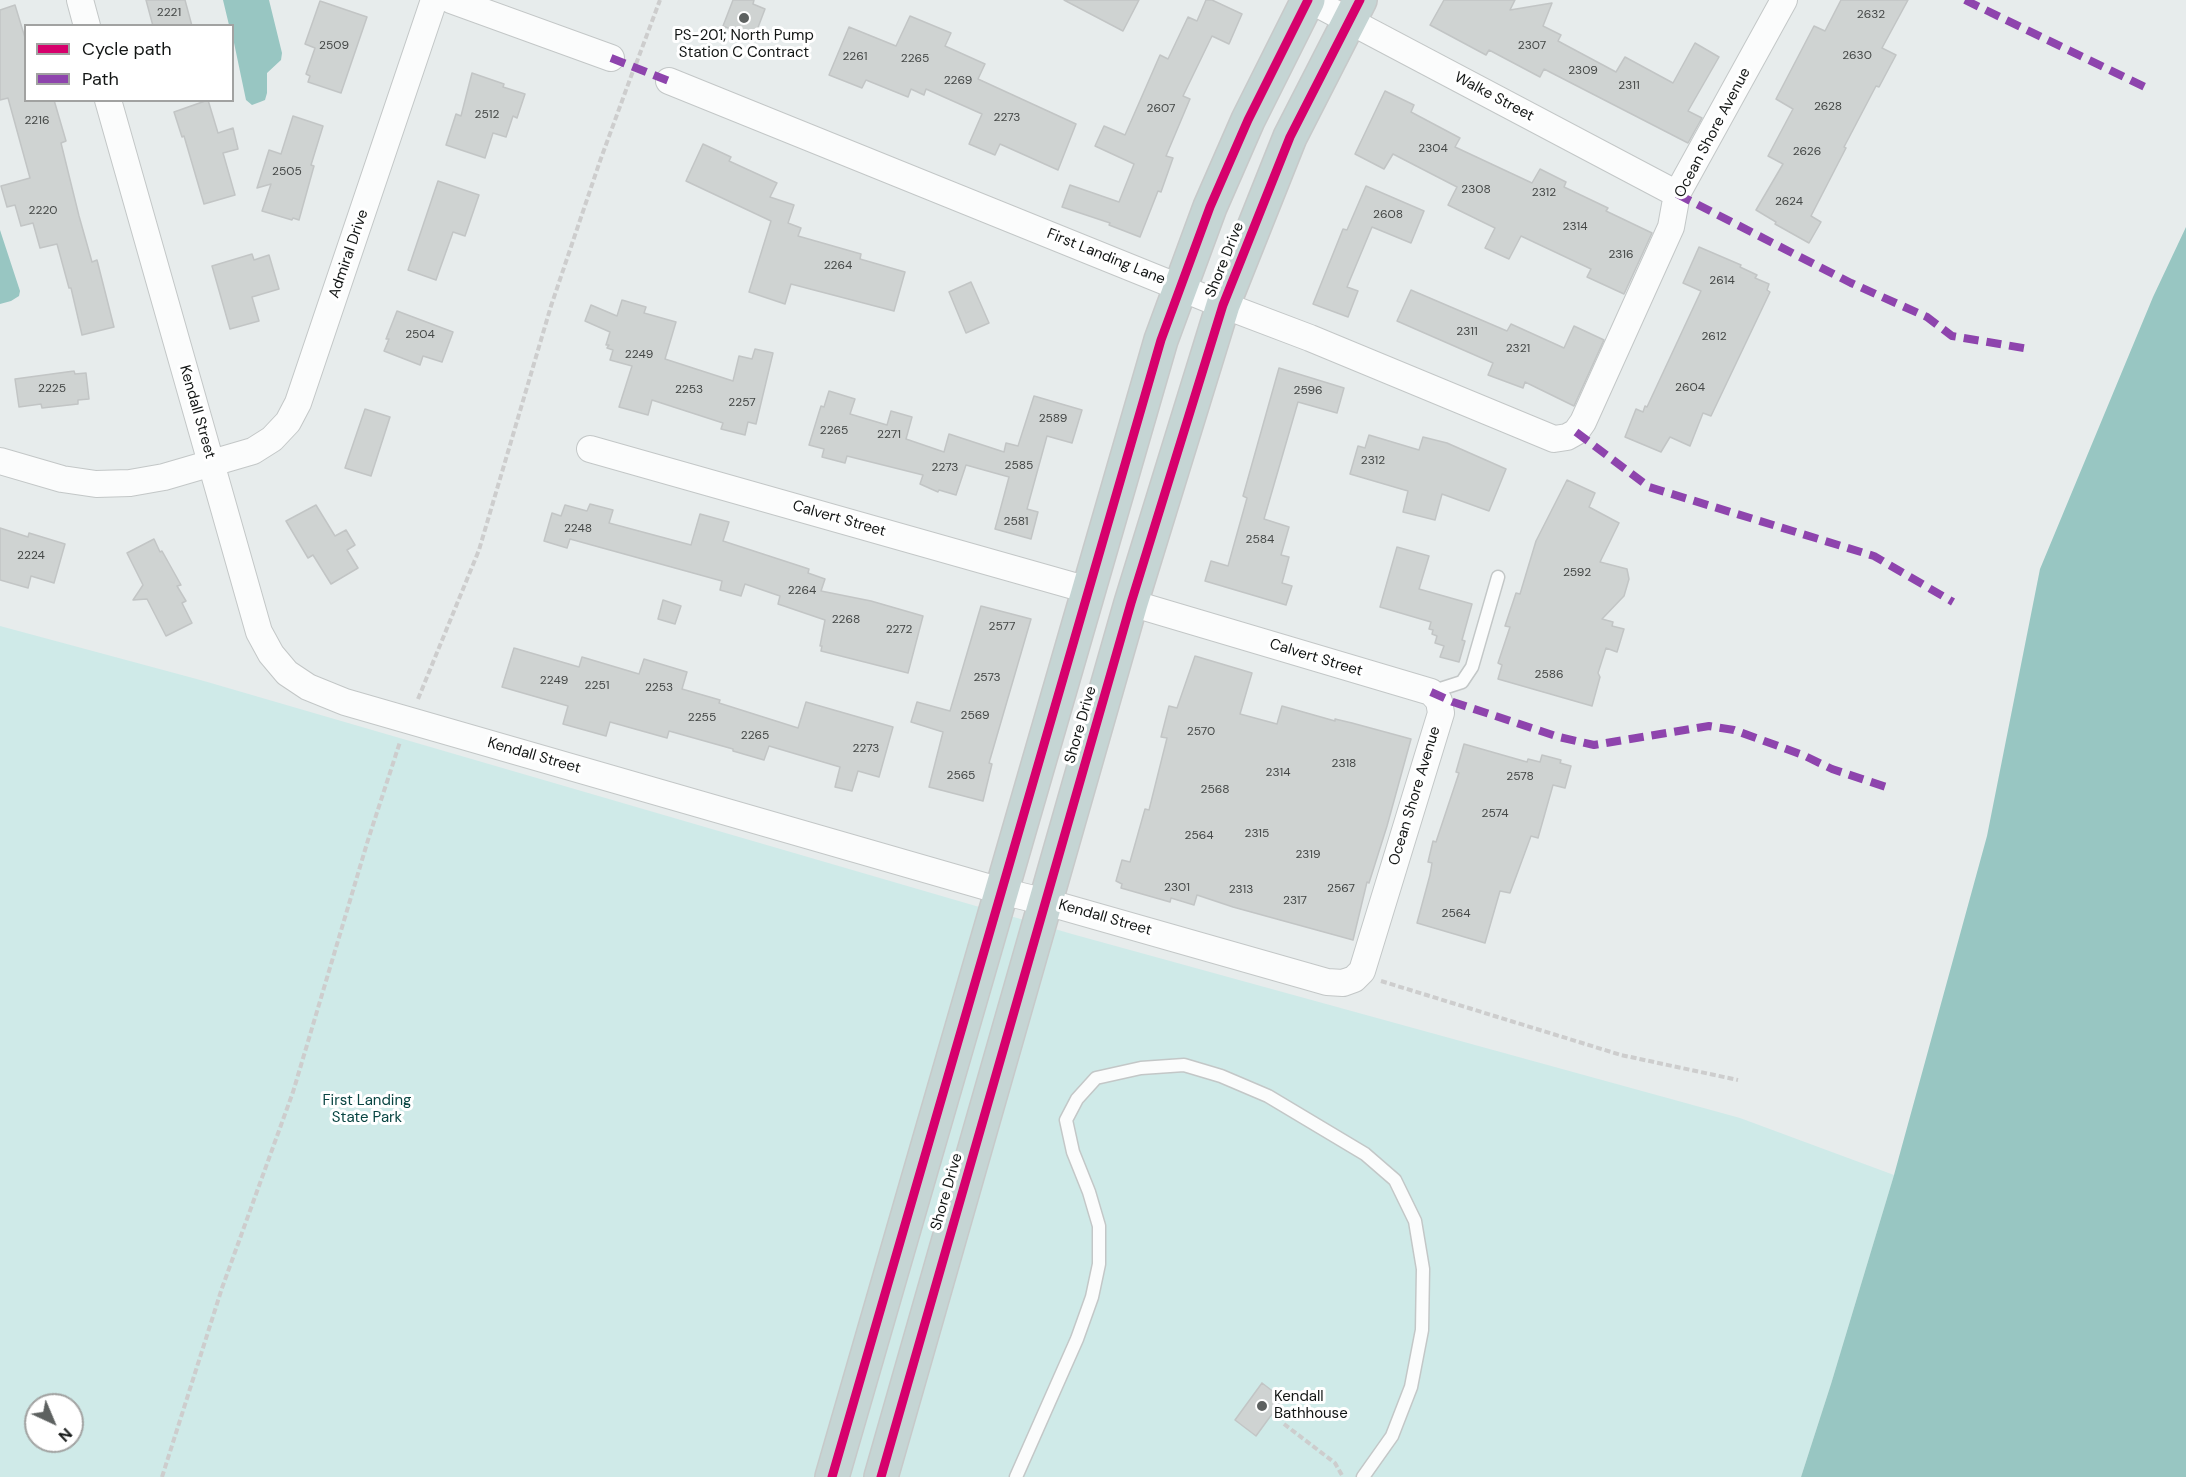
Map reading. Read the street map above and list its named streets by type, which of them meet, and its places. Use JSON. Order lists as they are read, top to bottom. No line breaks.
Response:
{"streets":{"highway":["Shore Drive"],"street":["Walke Street","Ocean Shore Avenue","Admiral Drive","First Landing Lane","Kendall Street","Calvert Street"]},"crossings":[["Walke Street","Ocean Shore Avenue"],["Walke Street","Shore Drive"],["Ocean Shore Avenue","First Landing Lane"],["Ocean Shore Avenue","Kendall Street"],["Ocean Shore Avenue","Calvert Street"],["Admiral Drive","Kendall Street"],["First Landing Lane","Shore Drive"],["Shore Drive","Kendall Street"],["Shore Drive","Calvert Street"]],"parks":["First Landing State Park"],"places":["PS-201; North Pump Station C Contract","Kendall Bathhouse"],"house_numbers":["2221","2632","2509","2307","2630","2261","2265","2309","2269","2311","2628","2607","2512","2273","2216","2304","2626","2505","2308","2312","2624","2220","2608","2314","2316","2264","2614","2311","2504","2612","2321","2249","2604","2225","2253","2596","2257","2589","2265","2271","2312","2585","2273","2581","2248","2584","2224","2592","2264","2268","2577","2272","2586","2573","2249","2251","2253","2569","2255","2570","2265","2273","2318","2314","2565","2578","2568","2574","2315","2564","2319","2301","2567","2313","2317","2564"],"legend":["Cycle path","Path"],"north":"bottom right"}
